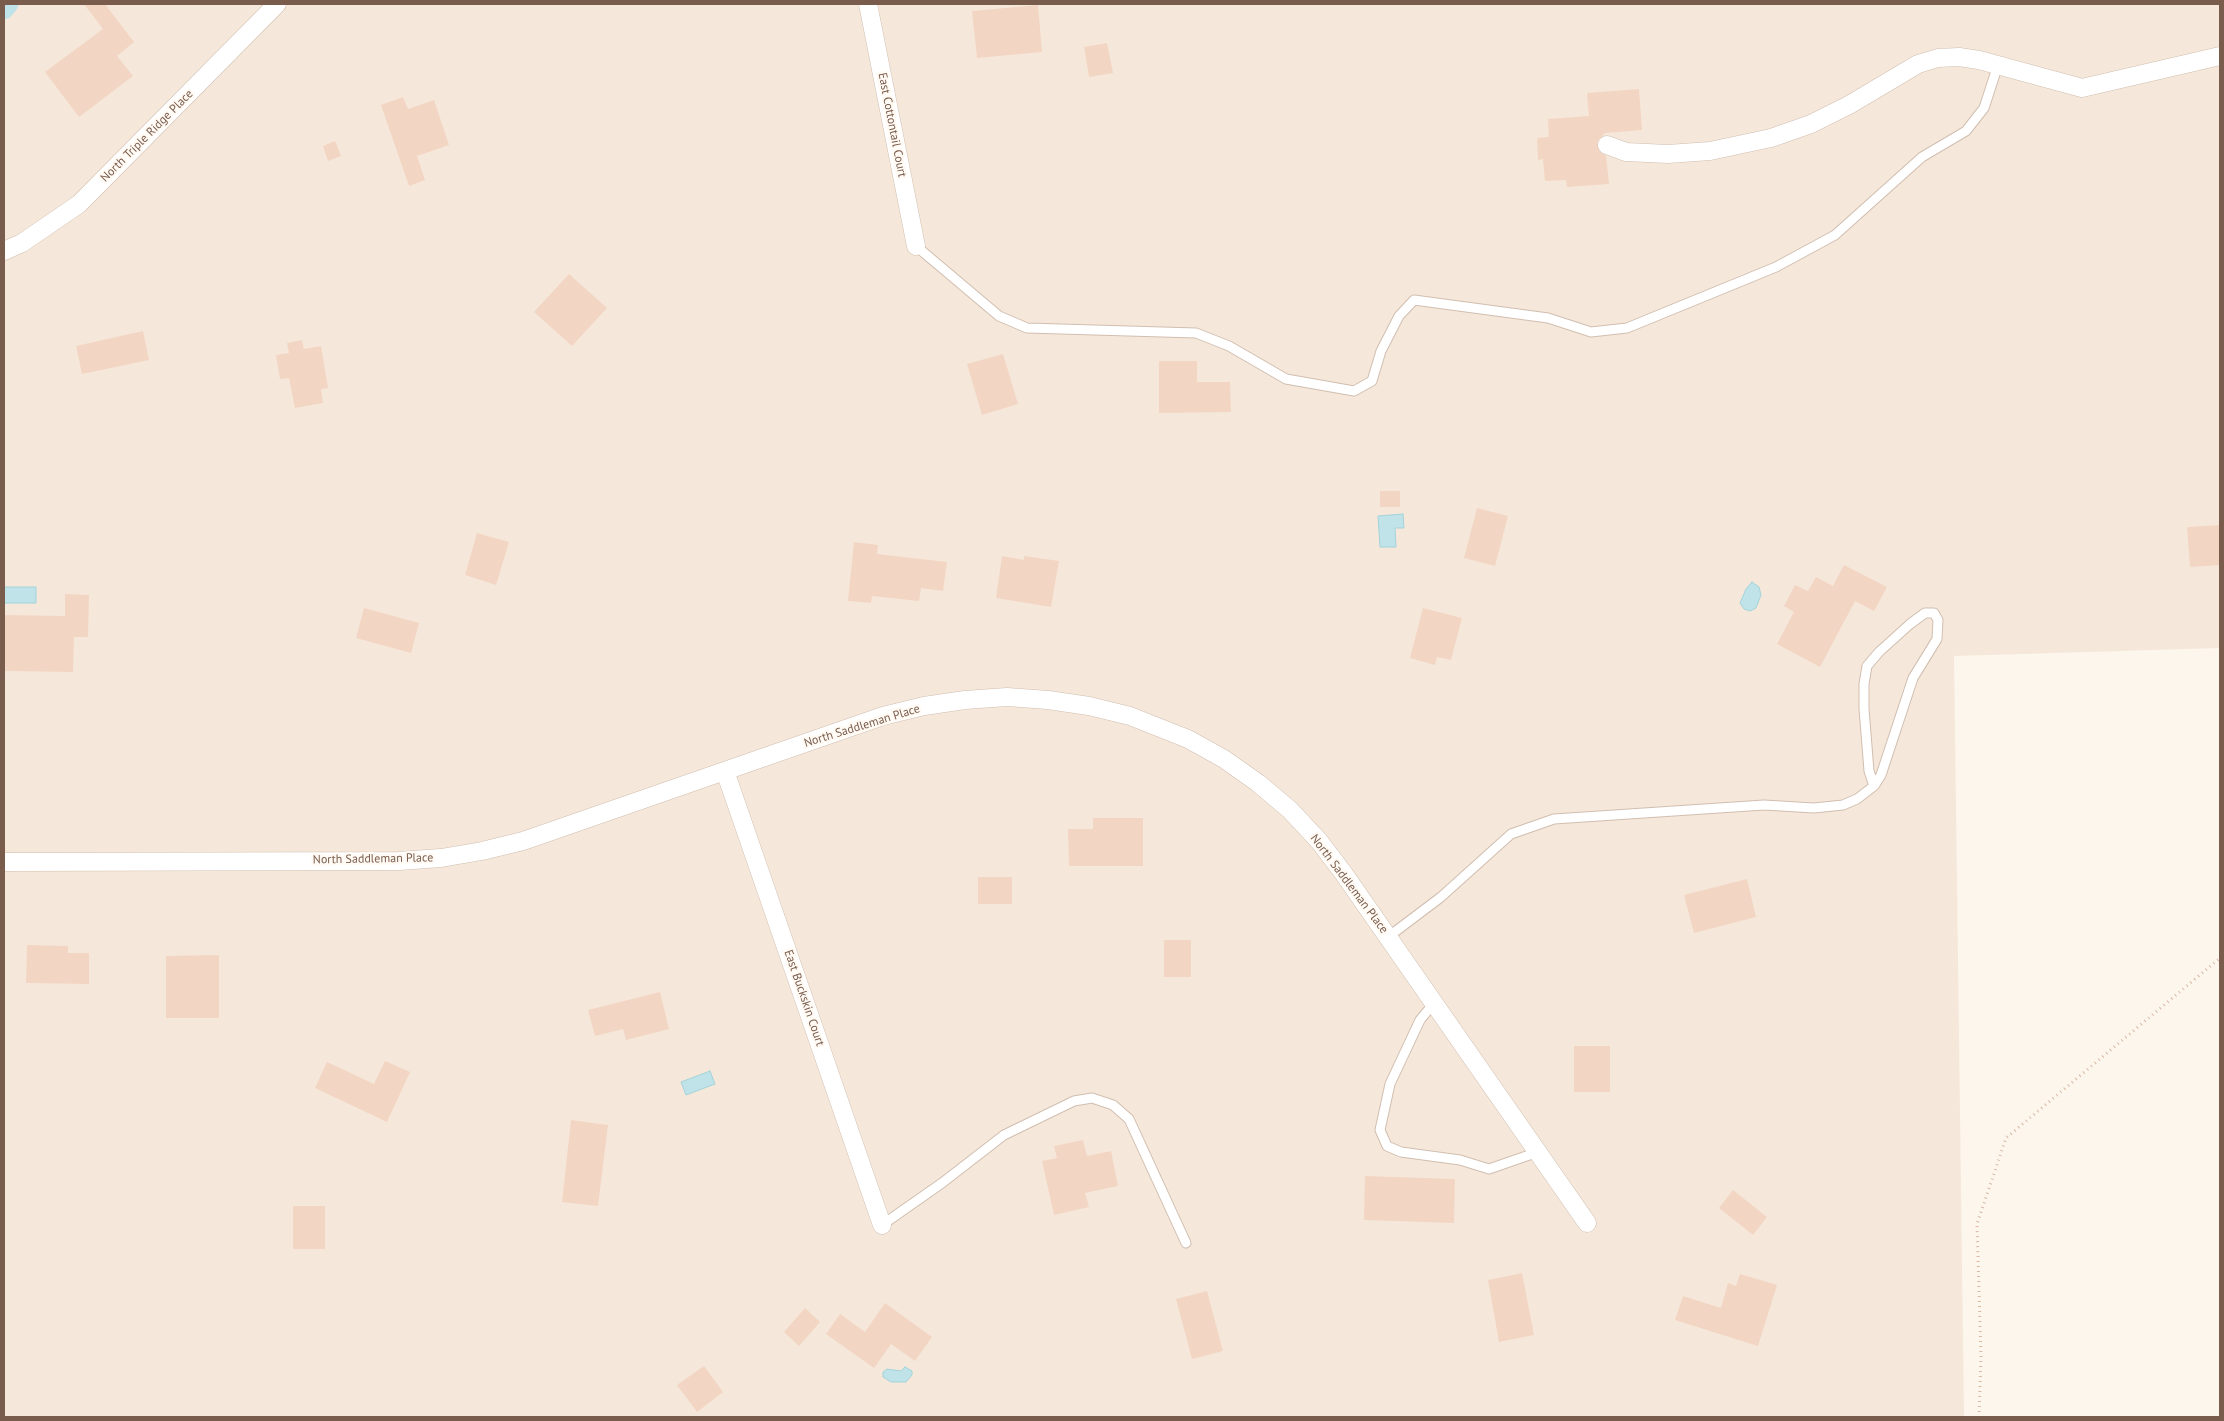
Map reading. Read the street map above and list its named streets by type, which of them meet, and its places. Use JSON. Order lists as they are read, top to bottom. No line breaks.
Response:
{"streets":{"street":["East Cottontail Court","North Triple Ridge Place","North Saddleman Place","East Buckskin Court"]},"crossings":[["North Saddleman Place","East Buckskin Court"]]}
